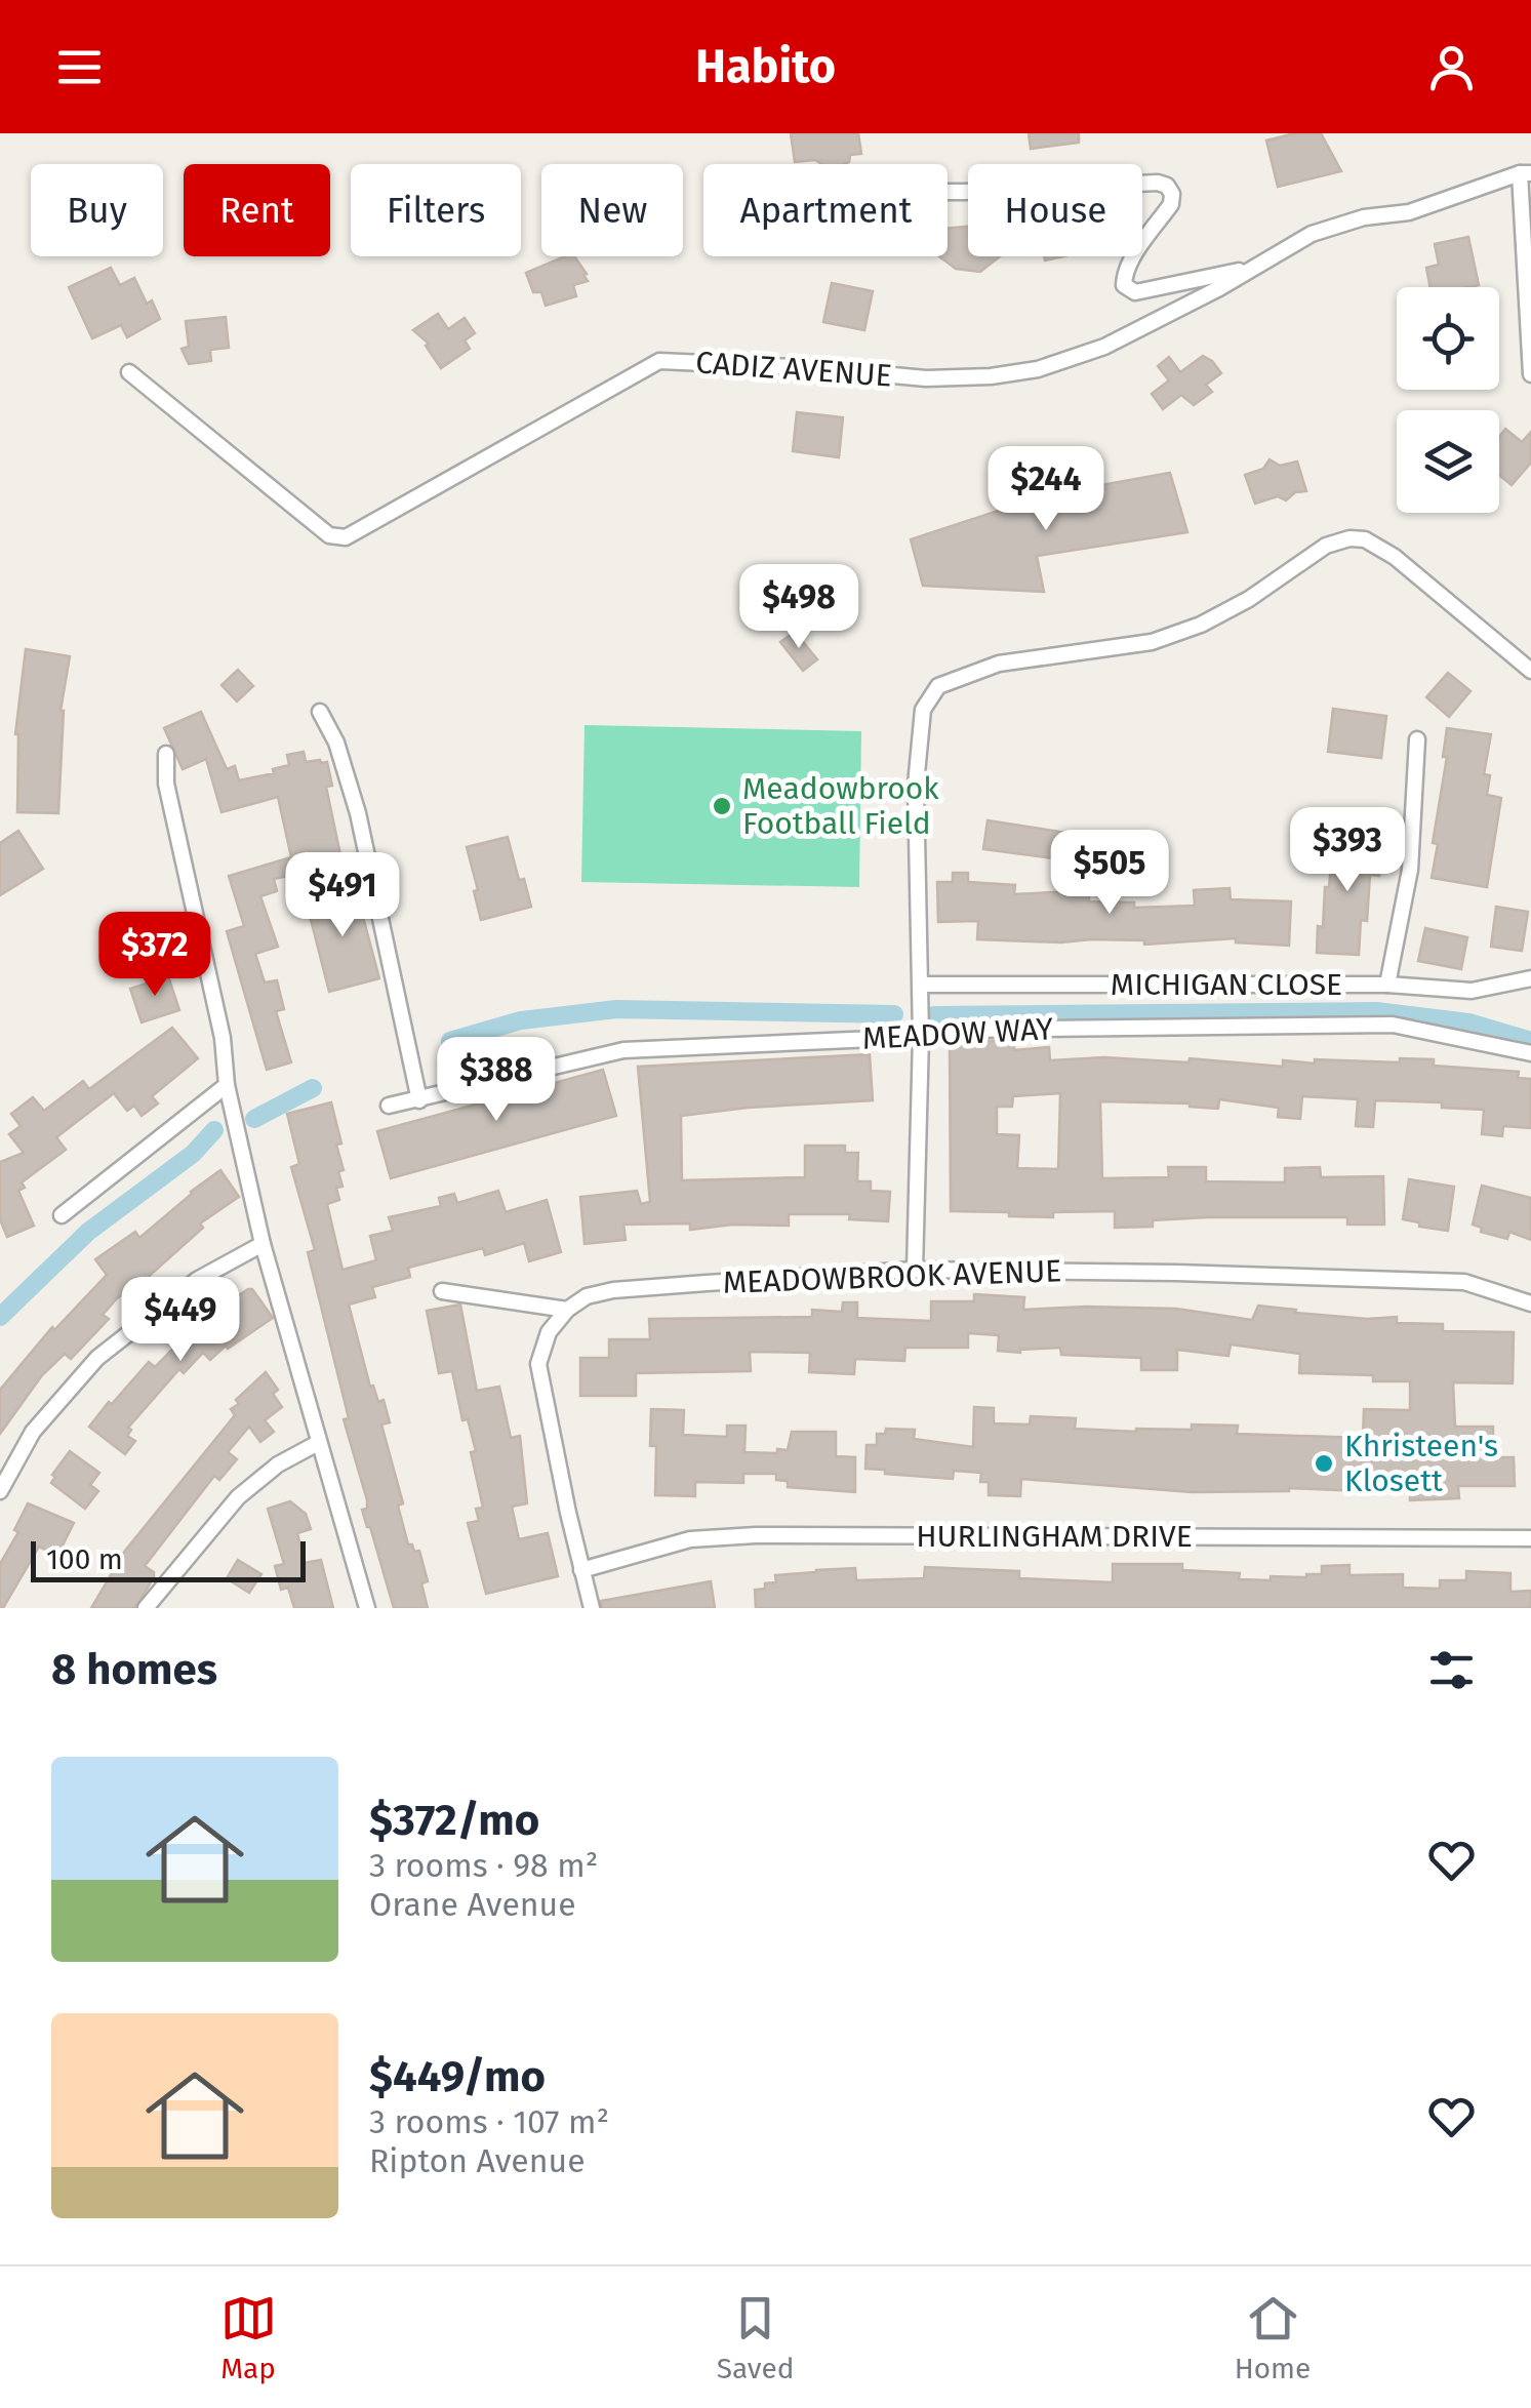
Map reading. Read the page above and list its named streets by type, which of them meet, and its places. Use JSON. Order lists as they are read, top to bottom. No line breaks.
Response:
{"streets":{"street":["CADIZ AVENUE","MICHIGAN CLOSE","MEADOW WAY","MEADOWBROOK AVENUE","HURLINGHAM DRIVE"]},"places":["Meadowbrook Football Field","Khristeen's Klosett"],"scale_bar":"100 m","page":{"header":"Habito","chip":["Buy","Rent","Filters","New","Apartment","House"],"price":["$244","$498","$393","$505","$491","$372","$388","$449"],"scale":"100 m","heading":"8 homes","list":[{"name":"$372/mo","note":"3 rooms · 98 m² · Orane Avenue"},{"name":"$449/mo","note":"3 rooms · 107 m² · Ripton Avenue"}],"tabs":["Map","Saved","Home"]}}
